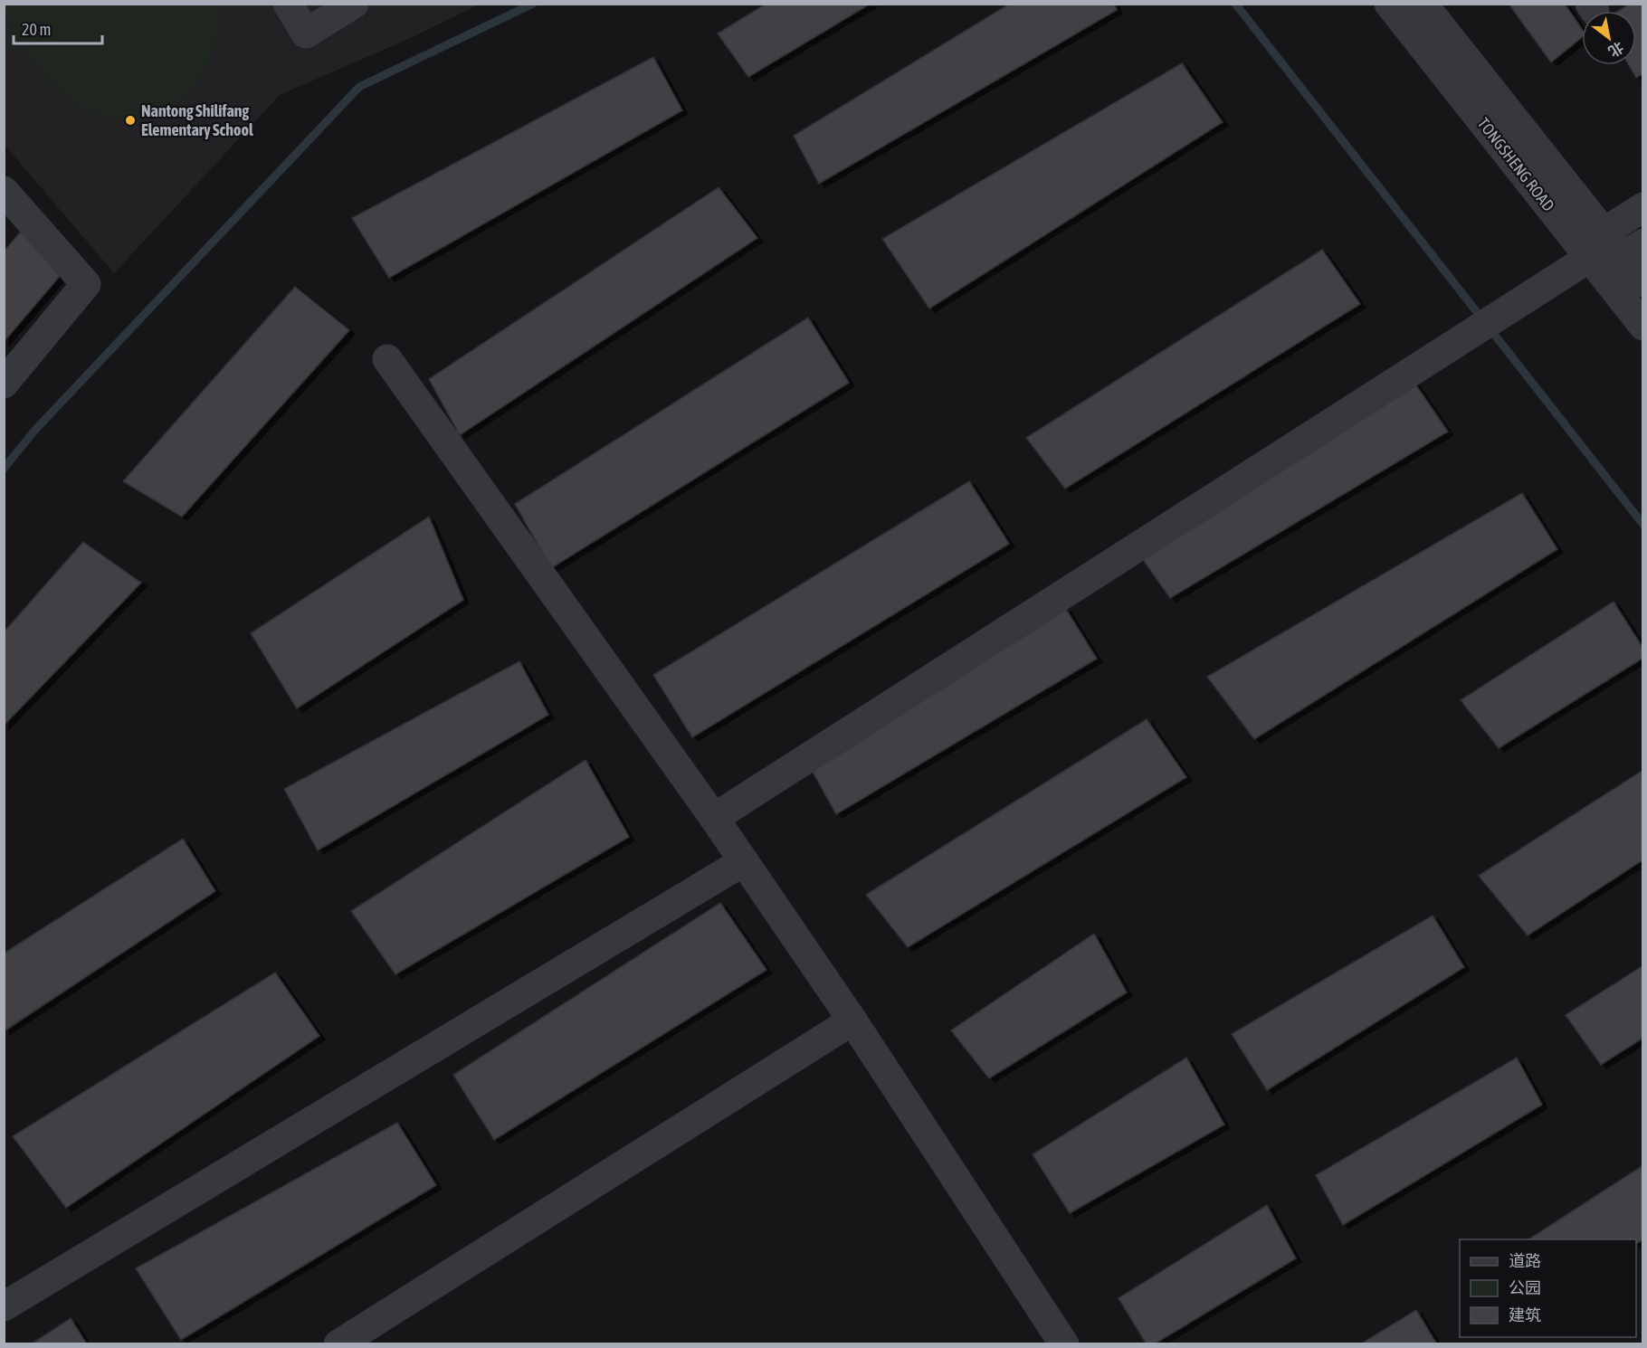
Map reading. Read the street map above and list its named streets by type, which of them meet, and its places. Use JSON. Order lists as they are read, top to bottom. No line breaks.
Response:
{"streets":{"street":["TONGSHENG ROAD"]},"places":["Nantong Shilifang Elementary School"],"legend":["道路","公园","建筑"],"scale_bar":"20 m","north":"bottom right"}
